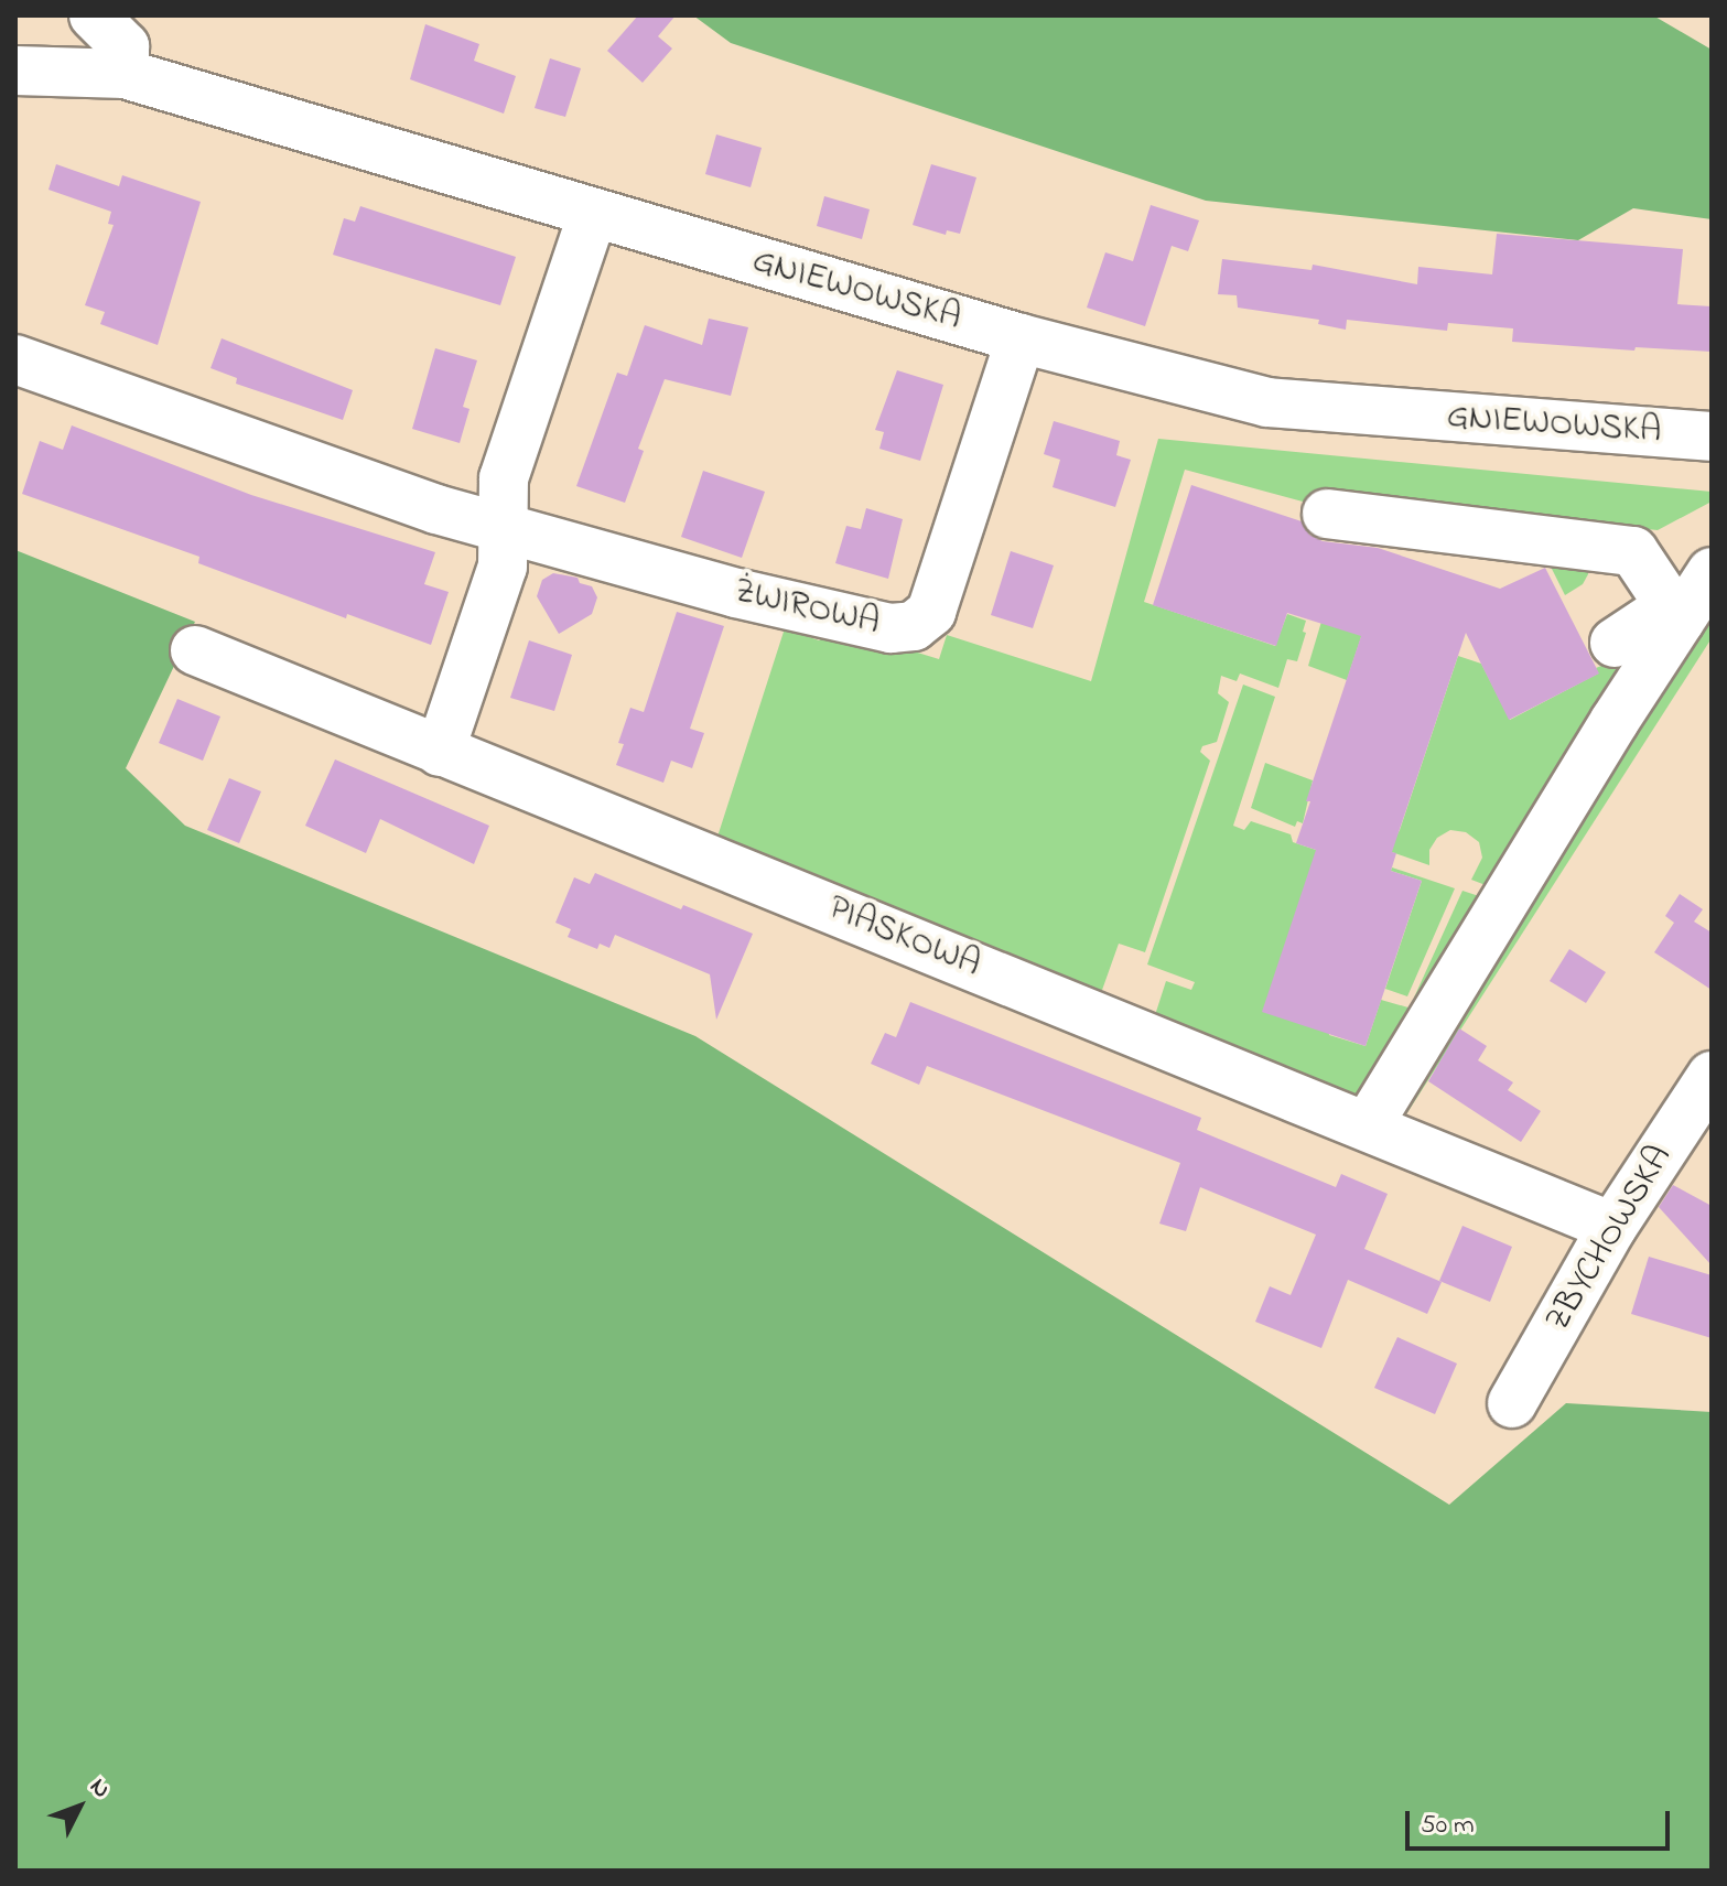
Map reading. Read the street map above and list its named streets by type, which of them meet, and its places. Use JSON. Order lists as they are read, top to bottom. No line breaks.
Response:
{"streets":{"street":["GNIEWOWSKA","ŻWIROWA","PIASKOWA","ZBYCHOWSKA"]},"crossings":[["GNIEWOWSKA","ŻWIROWA"],["PIASKOWA","ZBYCHOWSKA"]],"scale_bar":"50 m","north":"top right"}
